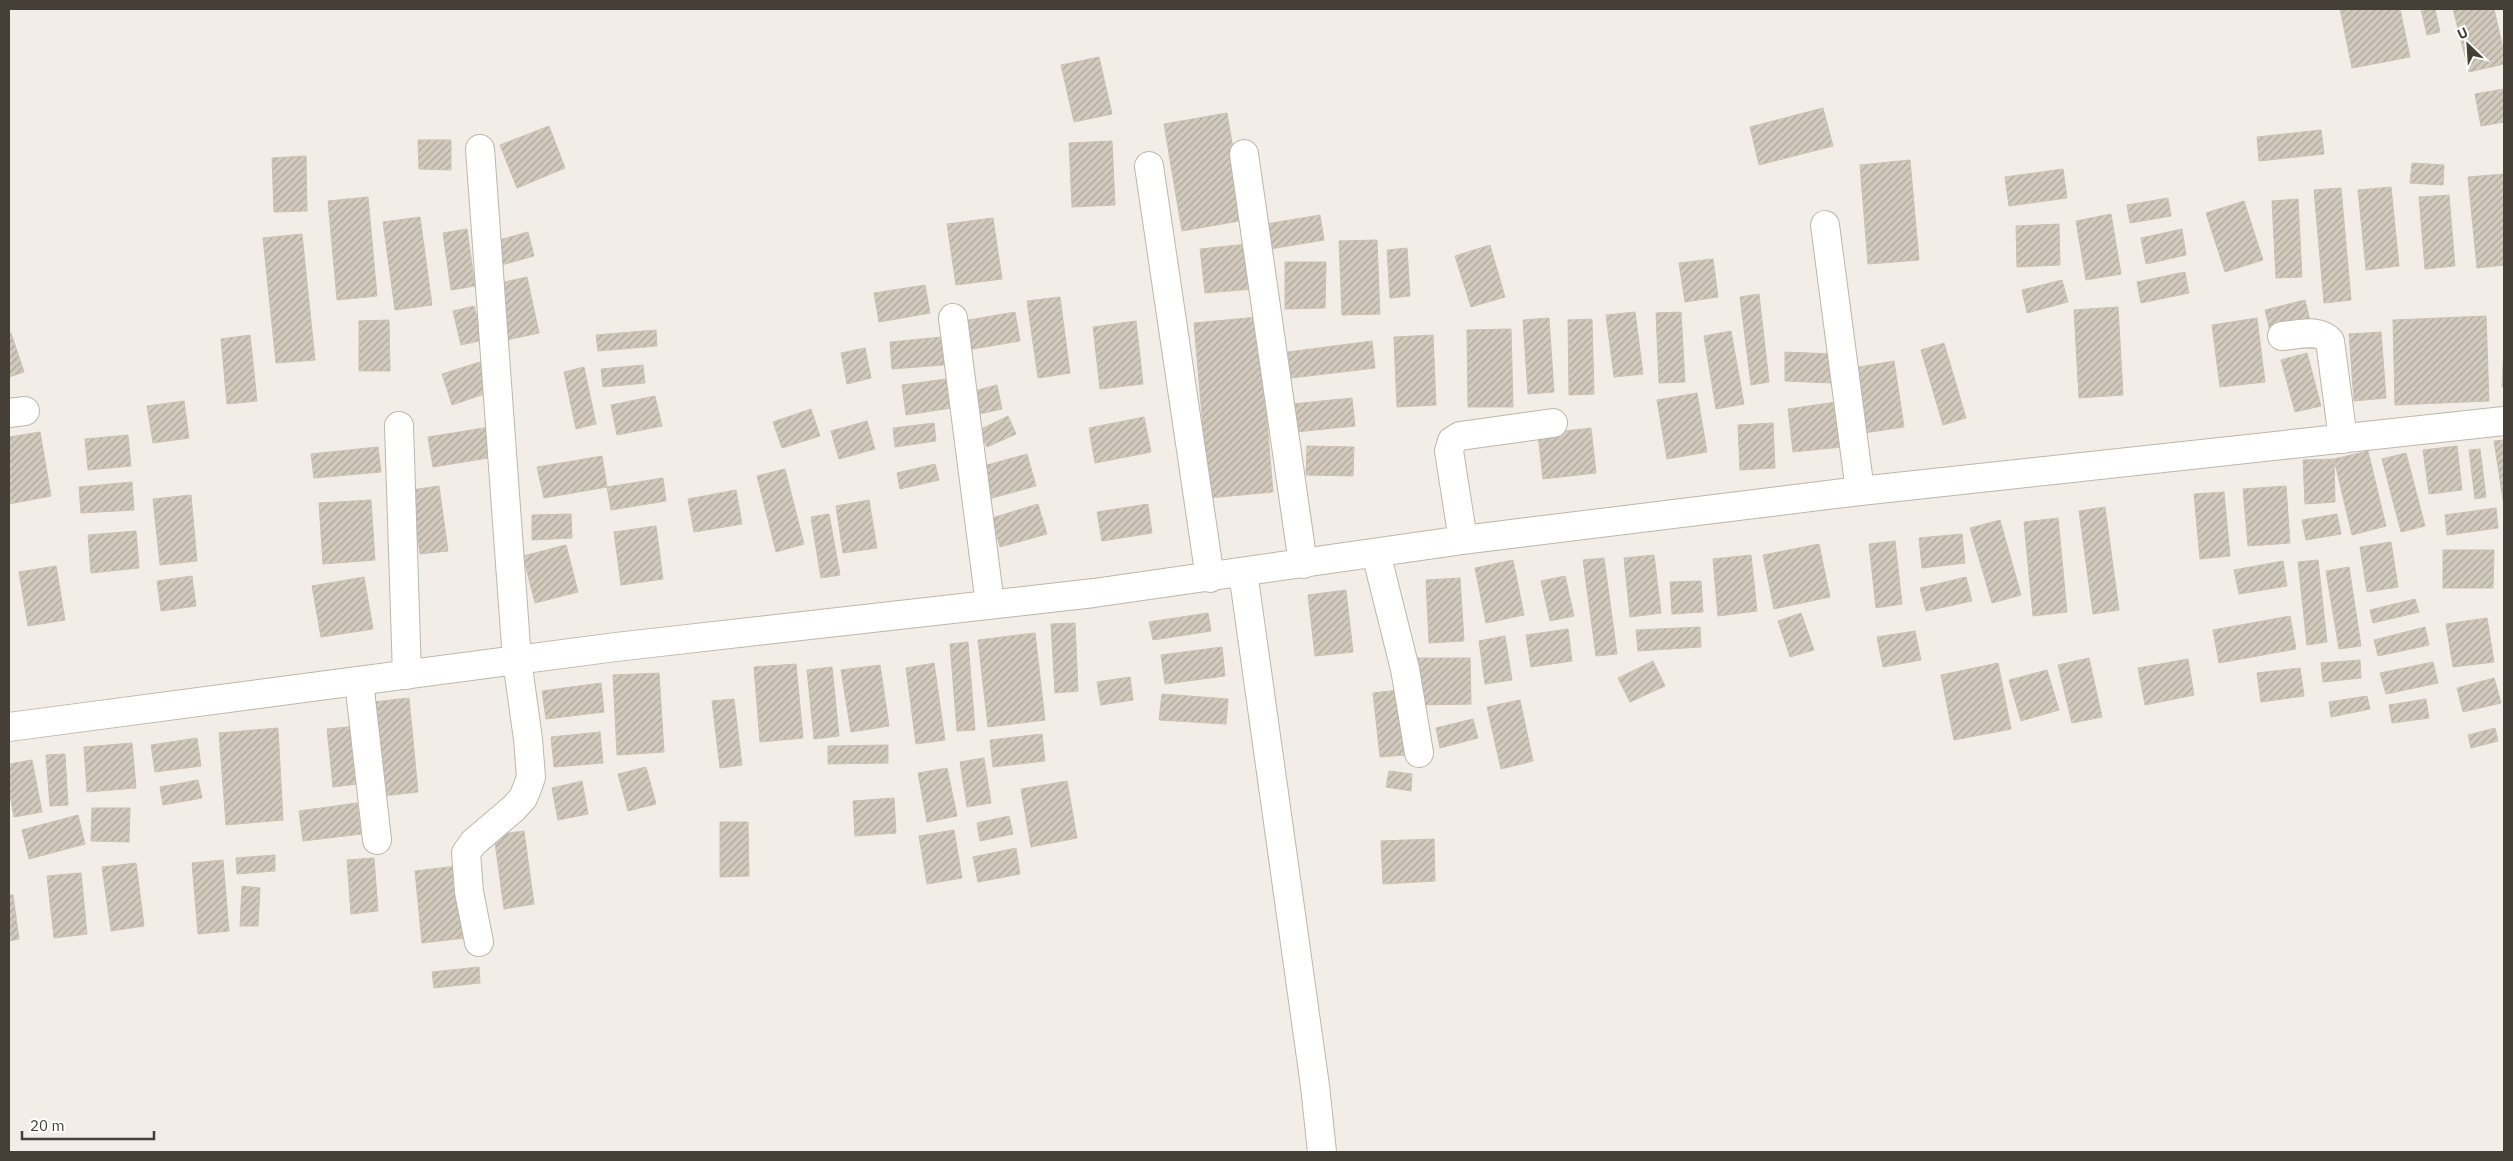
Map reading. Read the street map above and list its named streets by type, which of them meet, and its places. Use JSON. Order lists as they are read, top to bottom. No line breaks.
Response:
{"scale_bar":"20 m","north":"top left"}
